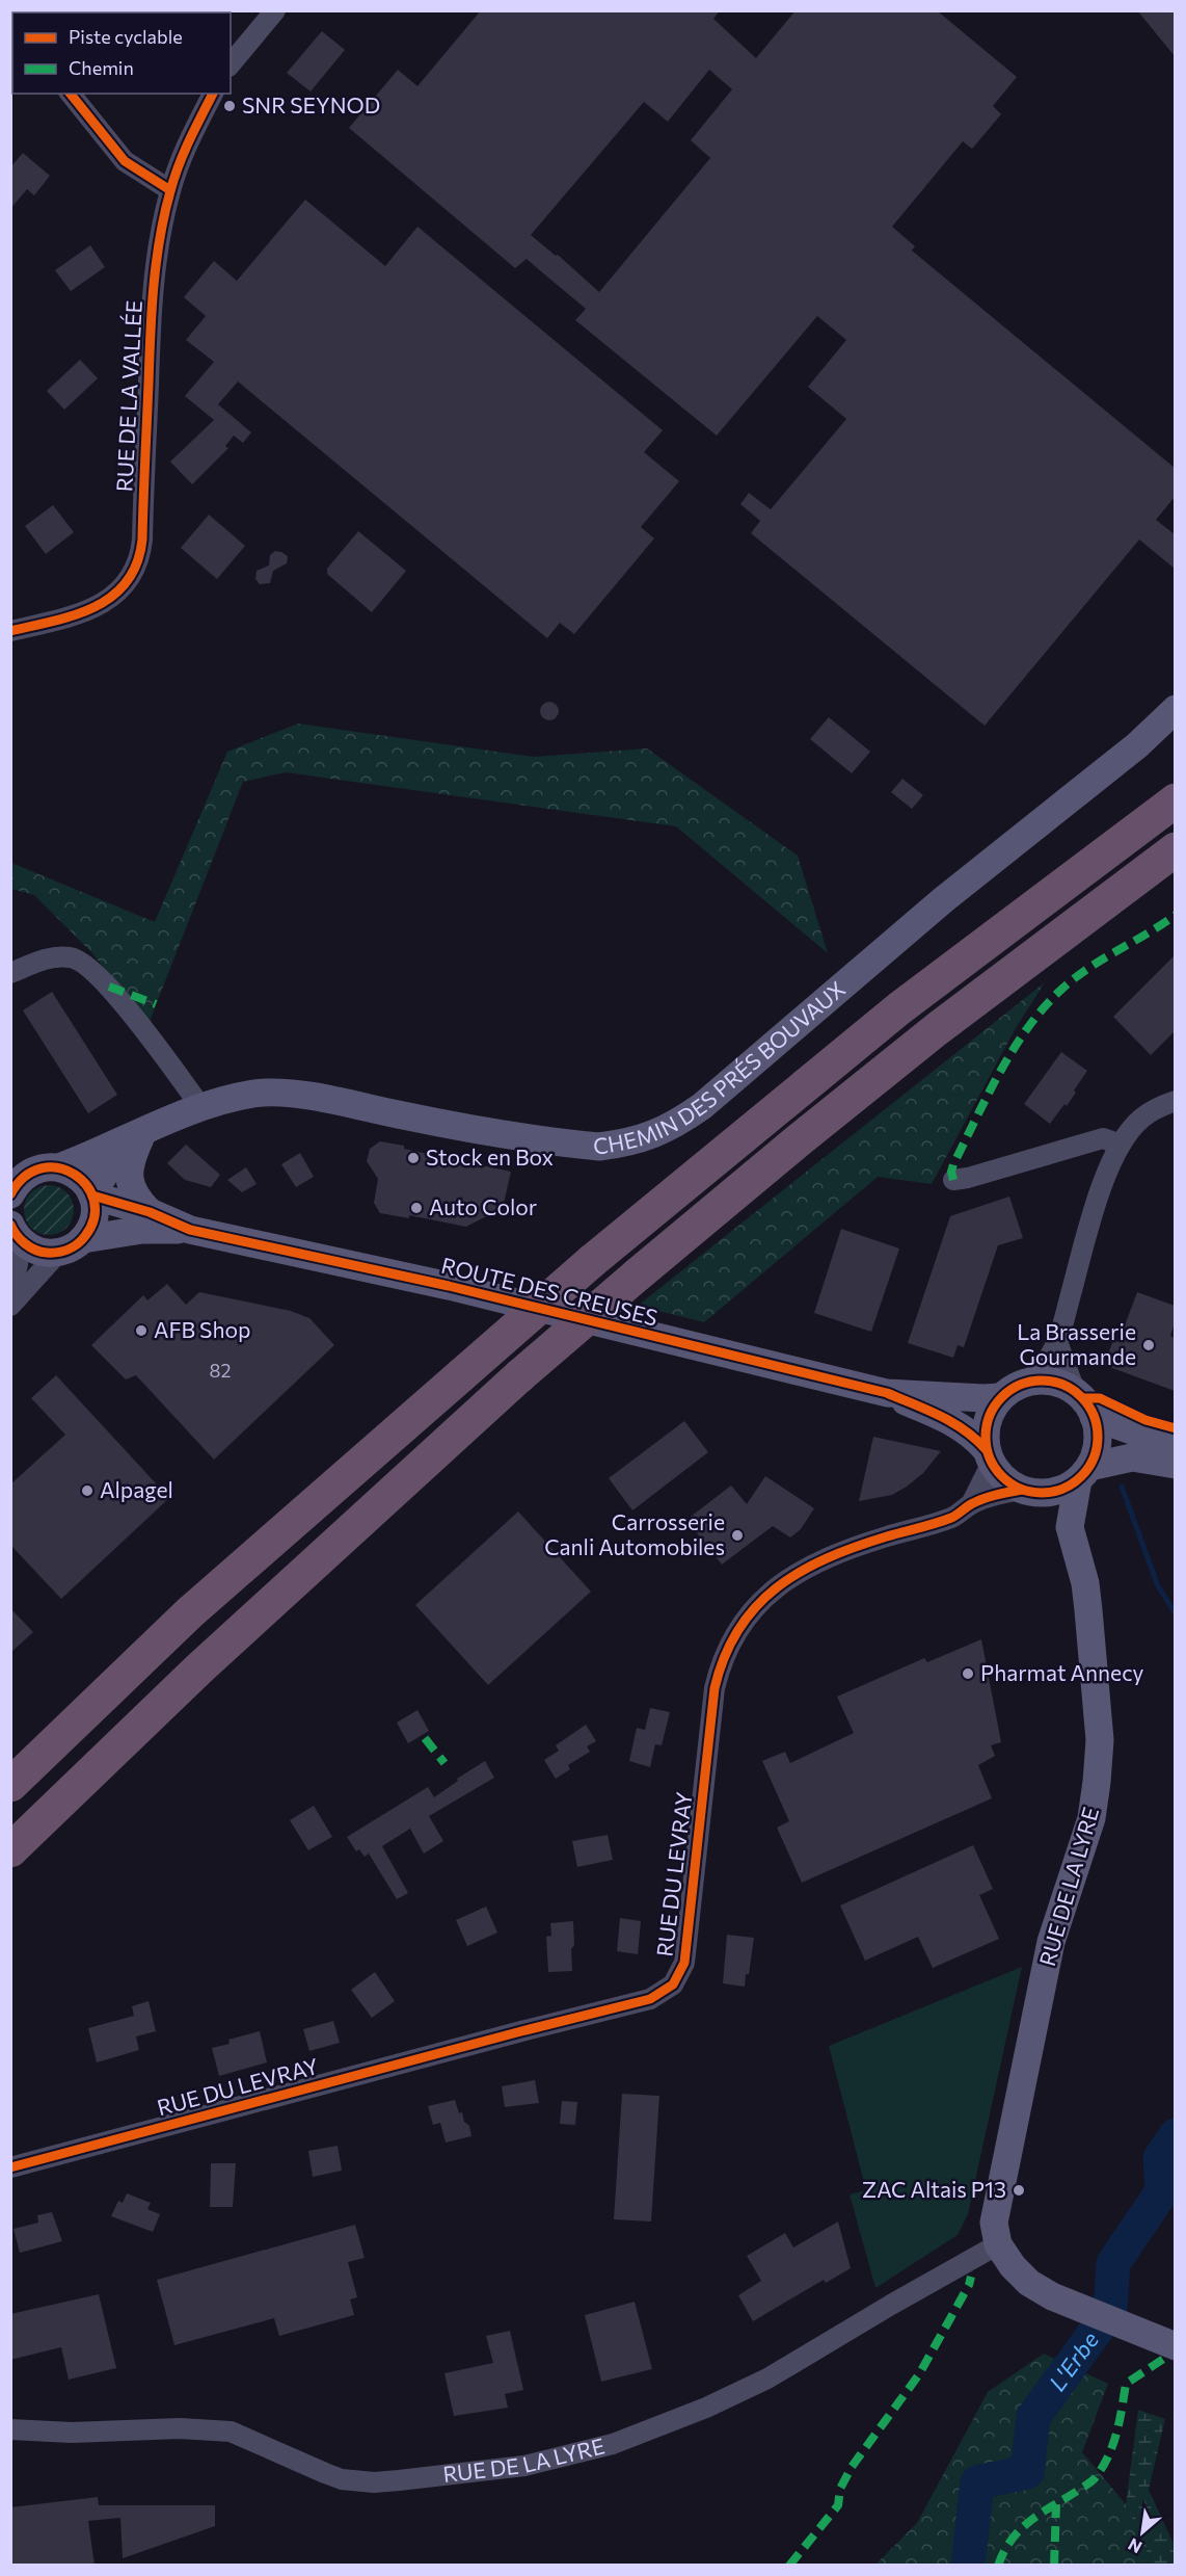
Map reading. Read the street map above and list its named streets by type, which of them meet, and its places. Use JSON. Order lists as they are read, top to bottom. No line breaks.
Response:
{"streets":{"street":["RUE DE LA VALLÉE","CHEMIN DES PRÉS BOUVAUX","ROUTE DES CREUSES","RUE DU LEVRAY","RUE DE LA LYRE"]},"crossings":[["ROUTE DES CREUSES","RUE DU LEVRAY"],["ROUTE DES CREUSES","RUE DE LA LYRE"],["RUE DU LEVRAY","RUE DE LA LYRE"]],"water":["L'Erbe"],"places":["SNR SEYNOD","Stock en Box","Auto Color","AFB Shop","La Brasserie Gourmande","Alpagel","Carrosserie Canli Automobiles","Pharmat Annecy","ZAC Altais P13"],"house_numbers":["82"],"legend":["Piste cyclable","Chemin"],"north":"bottom left"}
